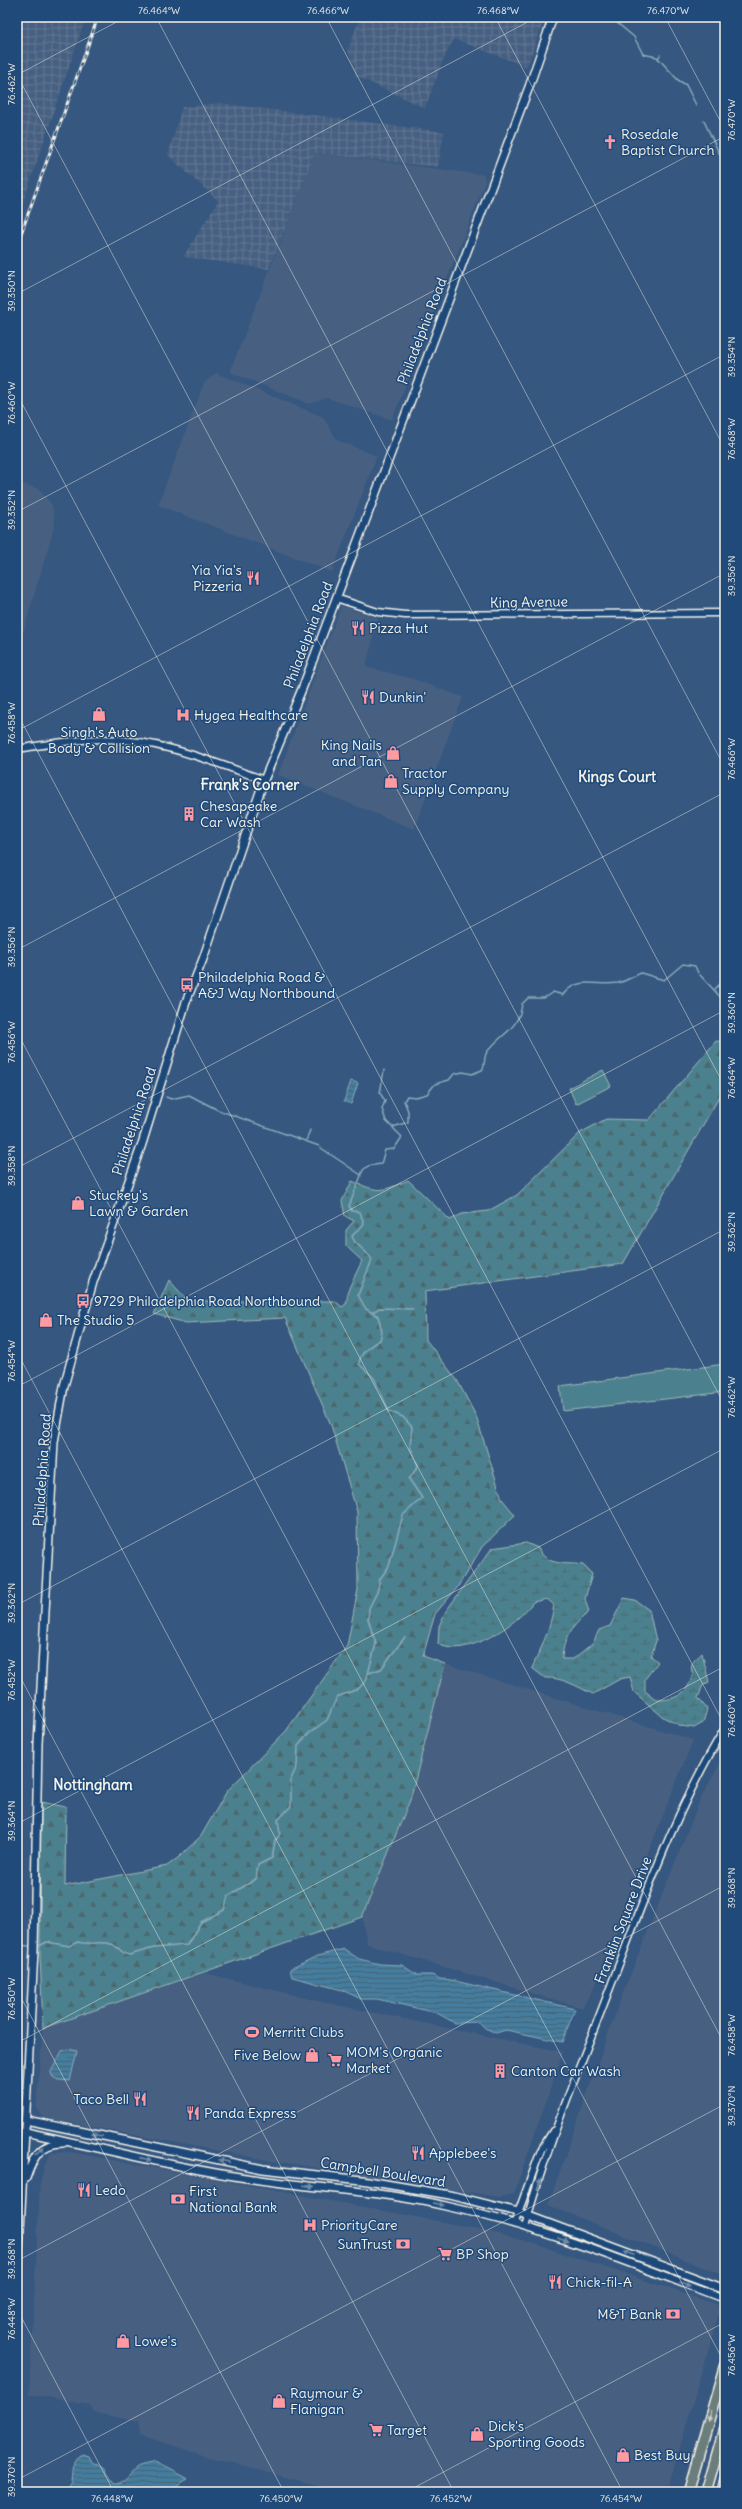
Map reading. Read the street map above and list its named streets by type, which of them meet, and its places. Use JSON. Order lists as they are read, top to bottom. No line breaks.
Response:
{"streets":{"main road":["Philadelphia Road","Campbell Boulevard"],"street":["King Avenue","Franklin Square Drive"]},"crossings":[["Philadelphia Road","King Avenue"],["Philadelphia Road","Campbell Boulevard"],["Franklin Square Drive","Campbell Boulevard"]],"districts":["Kings Court","Frank's Corner","Nottingham"],"places":{"church":["Rosedale Baptist Church"],"restaurant":["Yia Yia's Pizzeria","Pizza Hut","Dunkin'","Taco Bell","Panda Express","Applebee's","Ledo","Chick-fil-A"],"shop":["Singh's Auto Body & Collision","King Nails and Tan","Tractor Supply Company","Stuckey's Lawn & Garden","The Studio 5","Five Below","Lowe's","Raymour & Flanigan","Dick's Sporting Goods","Best Buy"],"hospital":["Hygea Healthcare","PriorityCare"],"building":["Chesapeake Car Wash","Canton Car Wash"],"bus stop":["Philadelphia Road & A&J Way Northbound","9729 Philadelphia Road Northbound"],"sports":["Merritt Clubs"],"supermarket":["MOM's Organic Market","BP Shop","Target"],"bank":["First National Bank","SunTrust","M&T Bank"]},"coordinates":["76.464°W","76.466°W","76.468°W","76.470°W","76.462°W","39.350°N","39.354°N","76.460°W","39.352°N","39.356°N","76.458°W","39.360°N","76.456°W","39.358°N","39.362°N","76.454°W","76.452°W","39.364°N","39.368°N","76.450°W","39.370°N","76.448°W"]}
